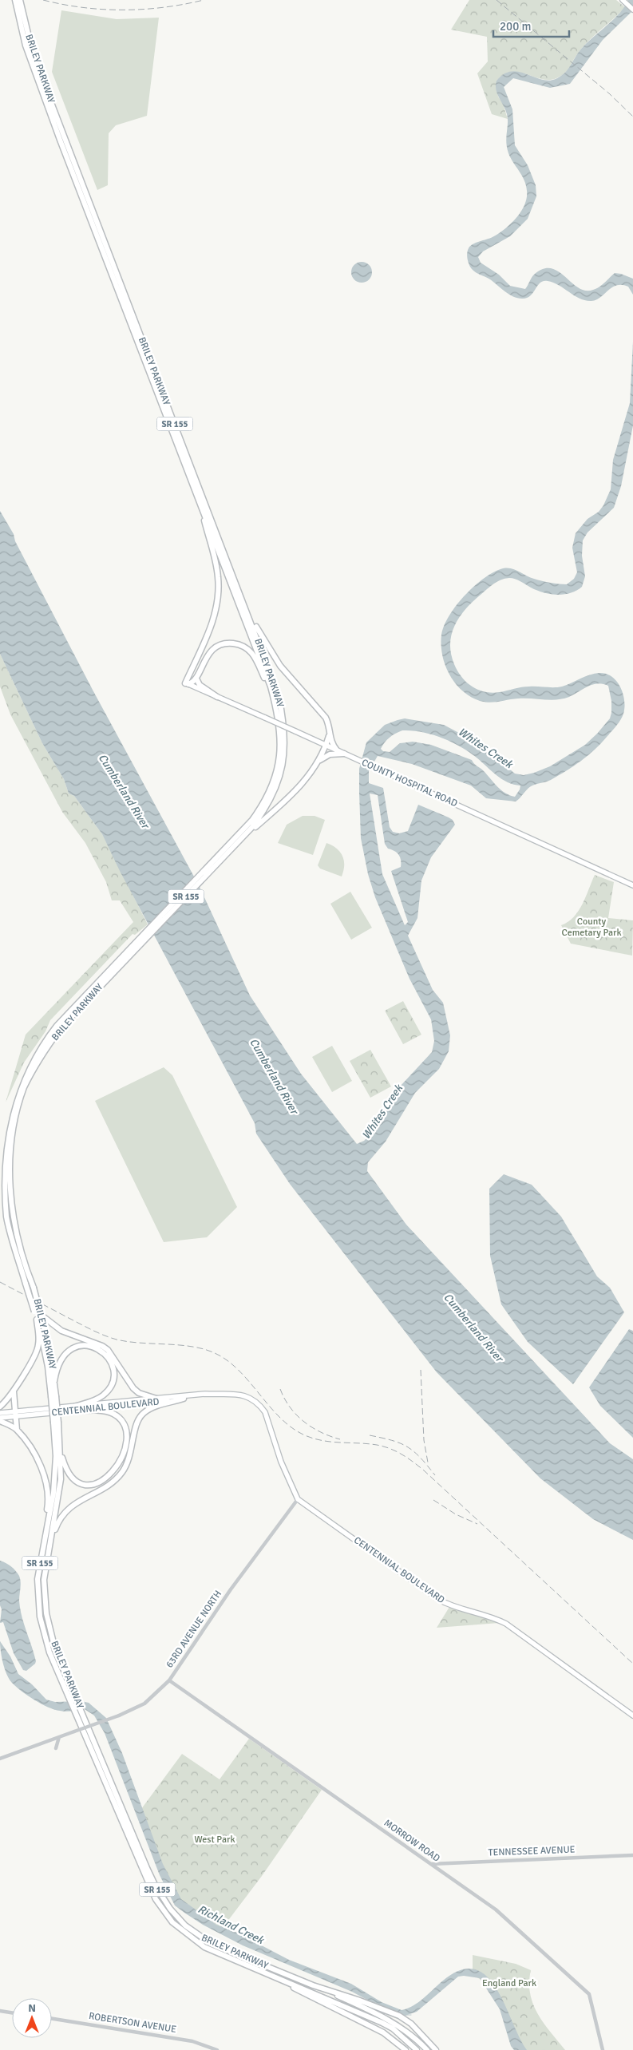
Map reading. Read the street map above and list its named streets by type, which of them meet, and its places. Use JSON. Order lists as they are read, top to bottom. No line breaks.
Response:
{"streets":{"highway":["BRILEY PARKWAY","SR 155"],"main road":["COUNTY HOSPITAL ROAD","CENTENNIAL BOULEVARD"],"street":["63RD AVENUE NORTH","MORROW ROAD","TENNESSEE AVENUE","ROBERTSON AVENUE"]},"crossings":[["CENTENNIAL BOULEVARD","63RD AVENUE NORTH"],["63RD AVENUE NORTH","MORROW ROAD"],["MORROW ROAD","TENNESSEE AVENUE"]],"water":["Whites Creek","Cumberland River","Richland Creek"],"parks":["County Cemetary Park","West Park","England Park"],"scale_bar":"200 m","north":"top"}
